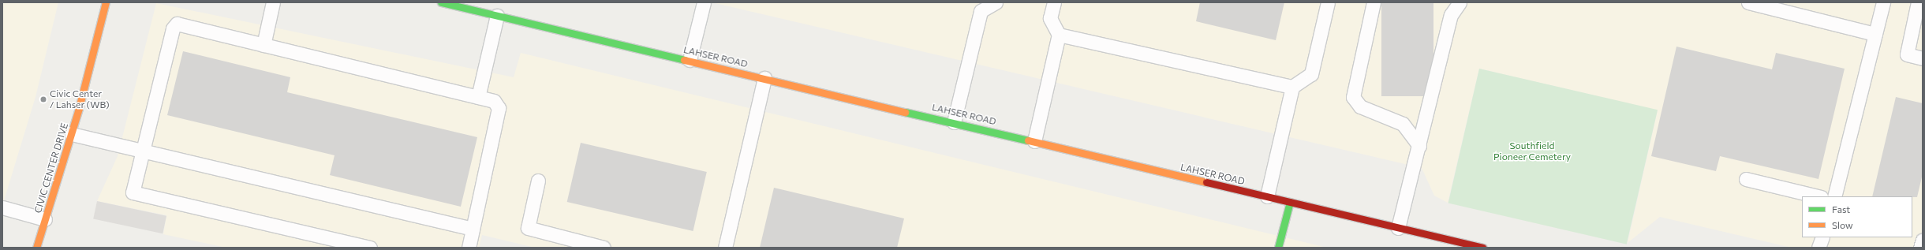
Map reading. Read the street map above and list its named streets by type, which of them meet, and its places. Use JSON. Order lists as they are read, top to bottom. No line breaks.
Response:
{"streets":{"main road":["LAHSER ROAD","CIVIC CENTER DRIVE"]},"parks":["Southfield Pioneer Cemetery"],"places":["Civic Center / Lahser (WB)"],"legend":["Fast","Slow"]}
